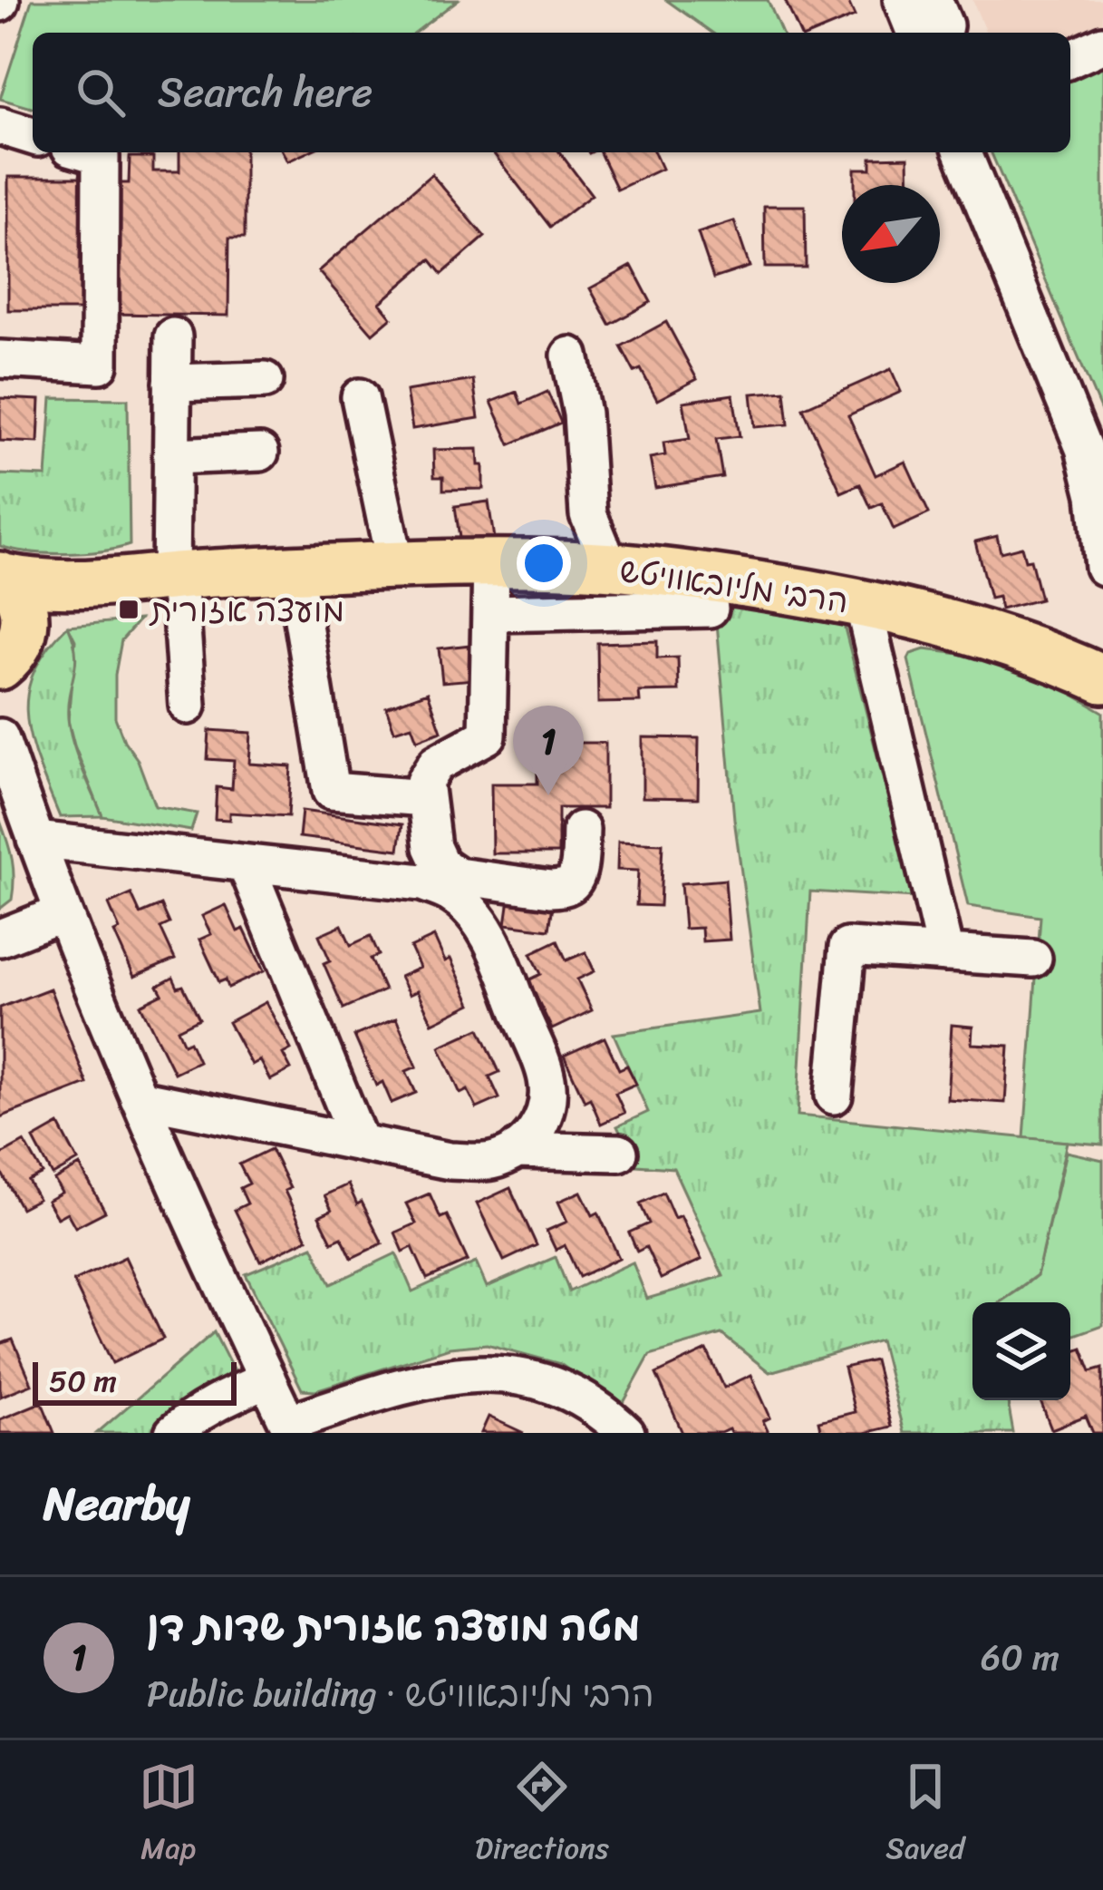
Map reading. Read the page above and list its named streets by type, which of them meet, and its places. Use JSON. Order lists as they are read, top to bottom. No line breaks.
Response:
{"streets":{"main road":["הרבי מליובאוויטש"]},"places":{"transit":["מועצה אזורית"]},"scale_bar":"50 m","north":"bottom left","page":{"search":"Search here","pins":"1","scale":"50 m","heading":"Nearby","list":[{"mark":"1","name":"מטה מועצה אזורית שדות דן","note":"Public building · הרבי מליובאוויטש","value":"60 m"}],"nav":["Map","Directions","Saved"]}}
